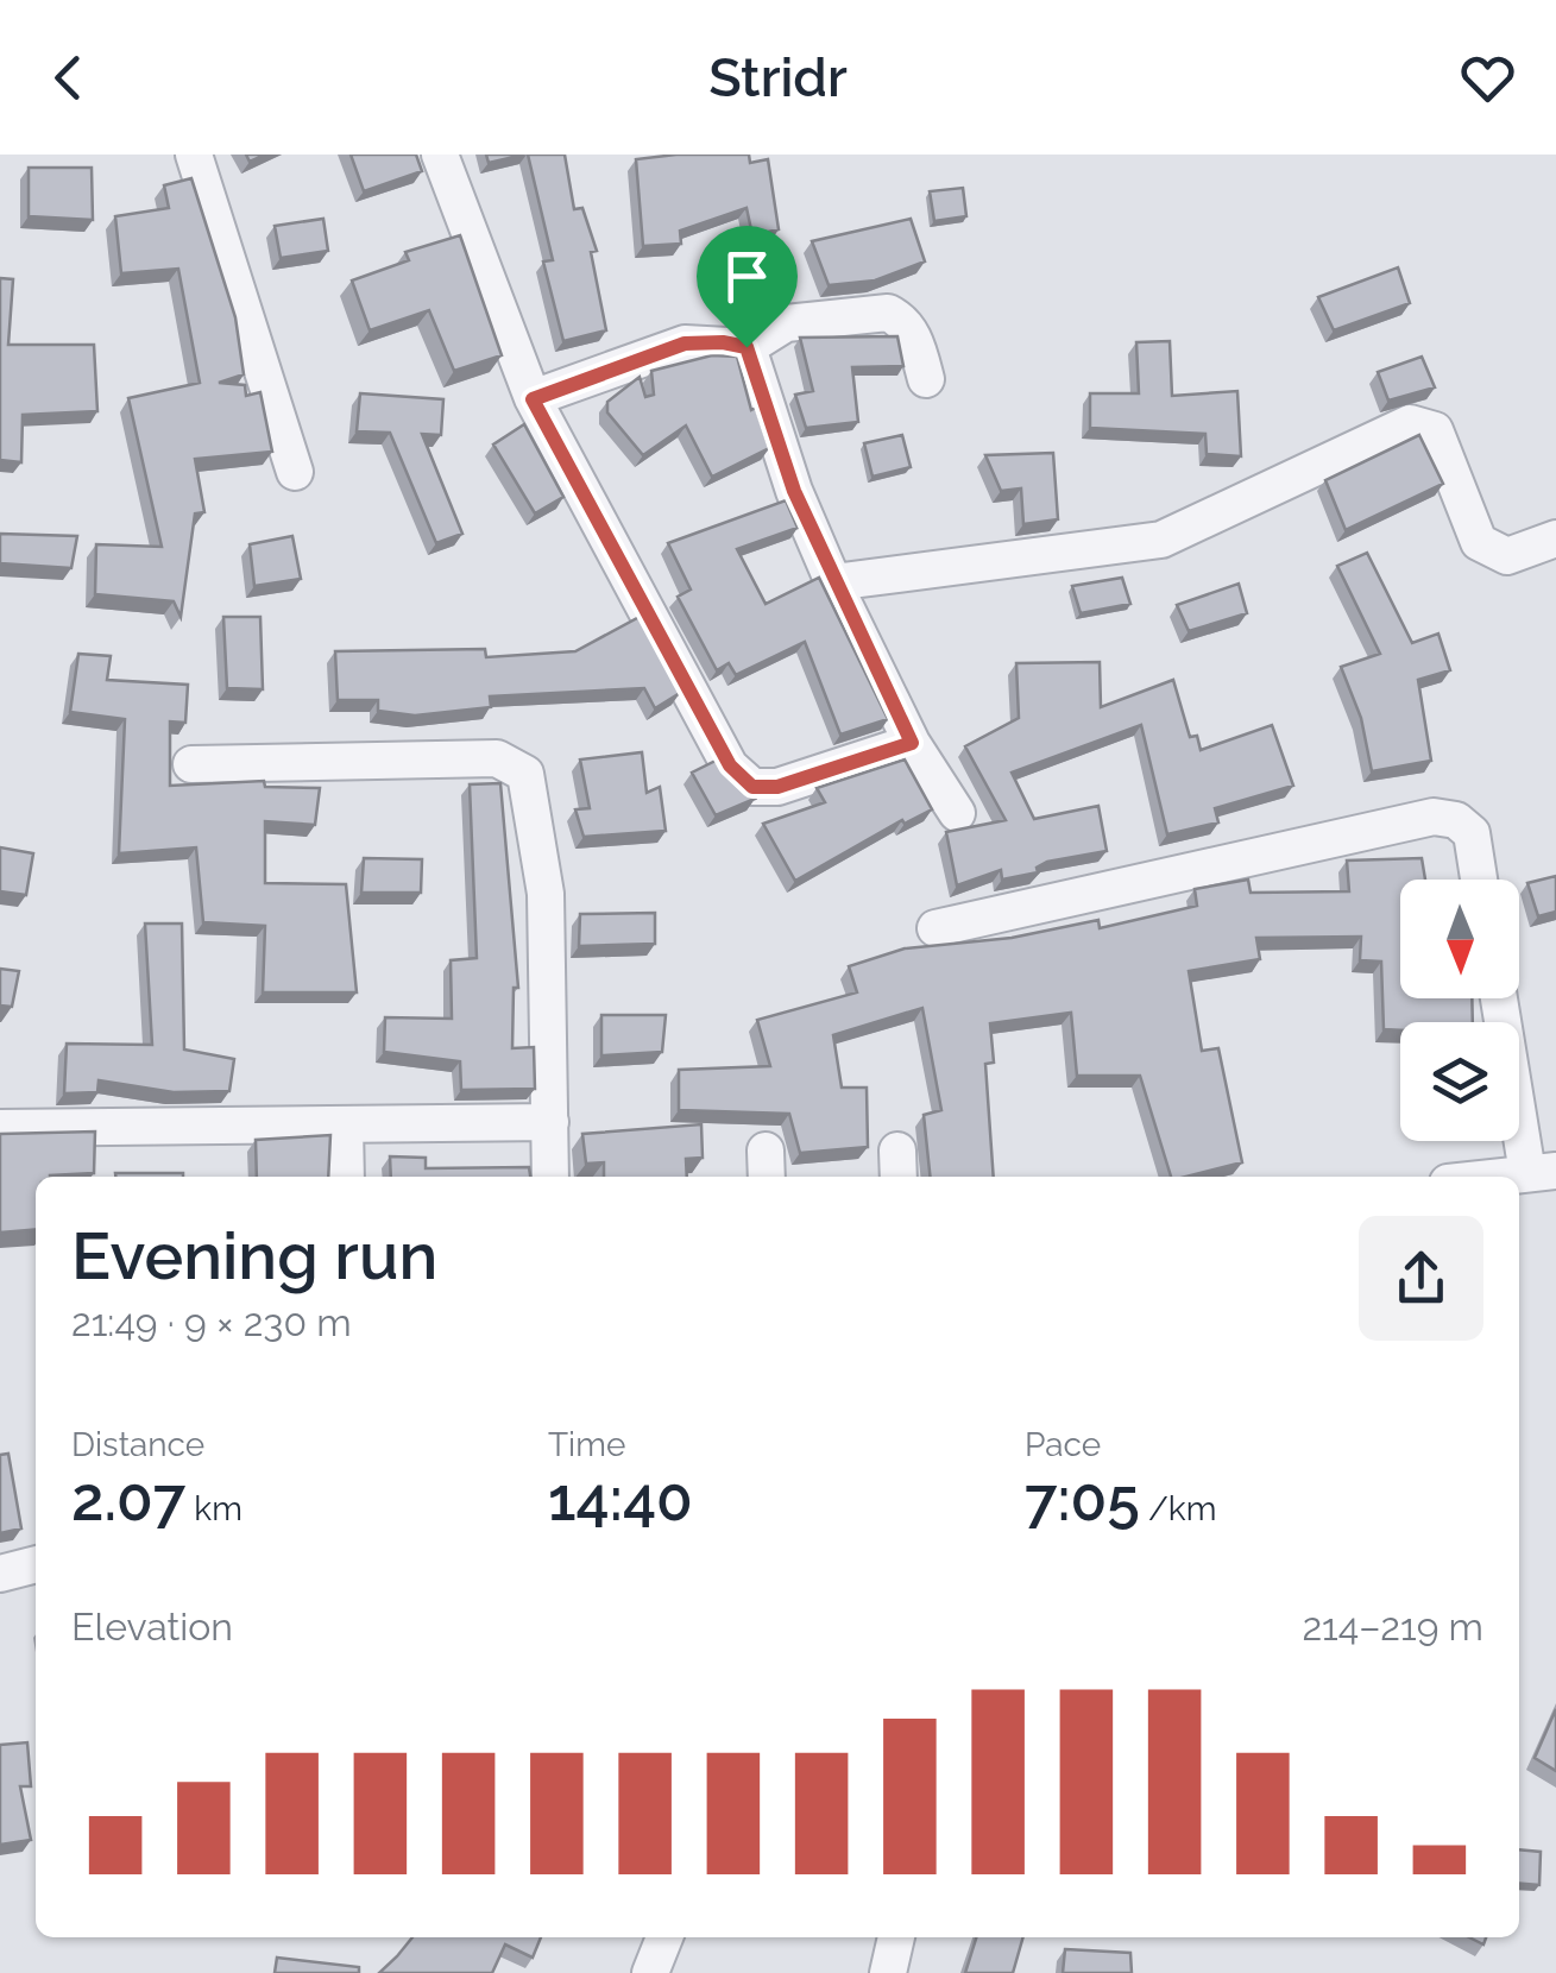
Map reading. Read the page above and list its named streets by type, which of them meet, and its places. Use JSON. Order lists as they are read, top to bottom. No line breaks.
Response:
{"north":"bottom","page":{"header":"Stridr","heading":["Evening run","21:49 · 9 × 230 m"],"stats":[["Distance","2.07 km"],["Time","14:40"],["Pace","7:05 /km"]],"chart":["Elevation","214–219 m"]}}
